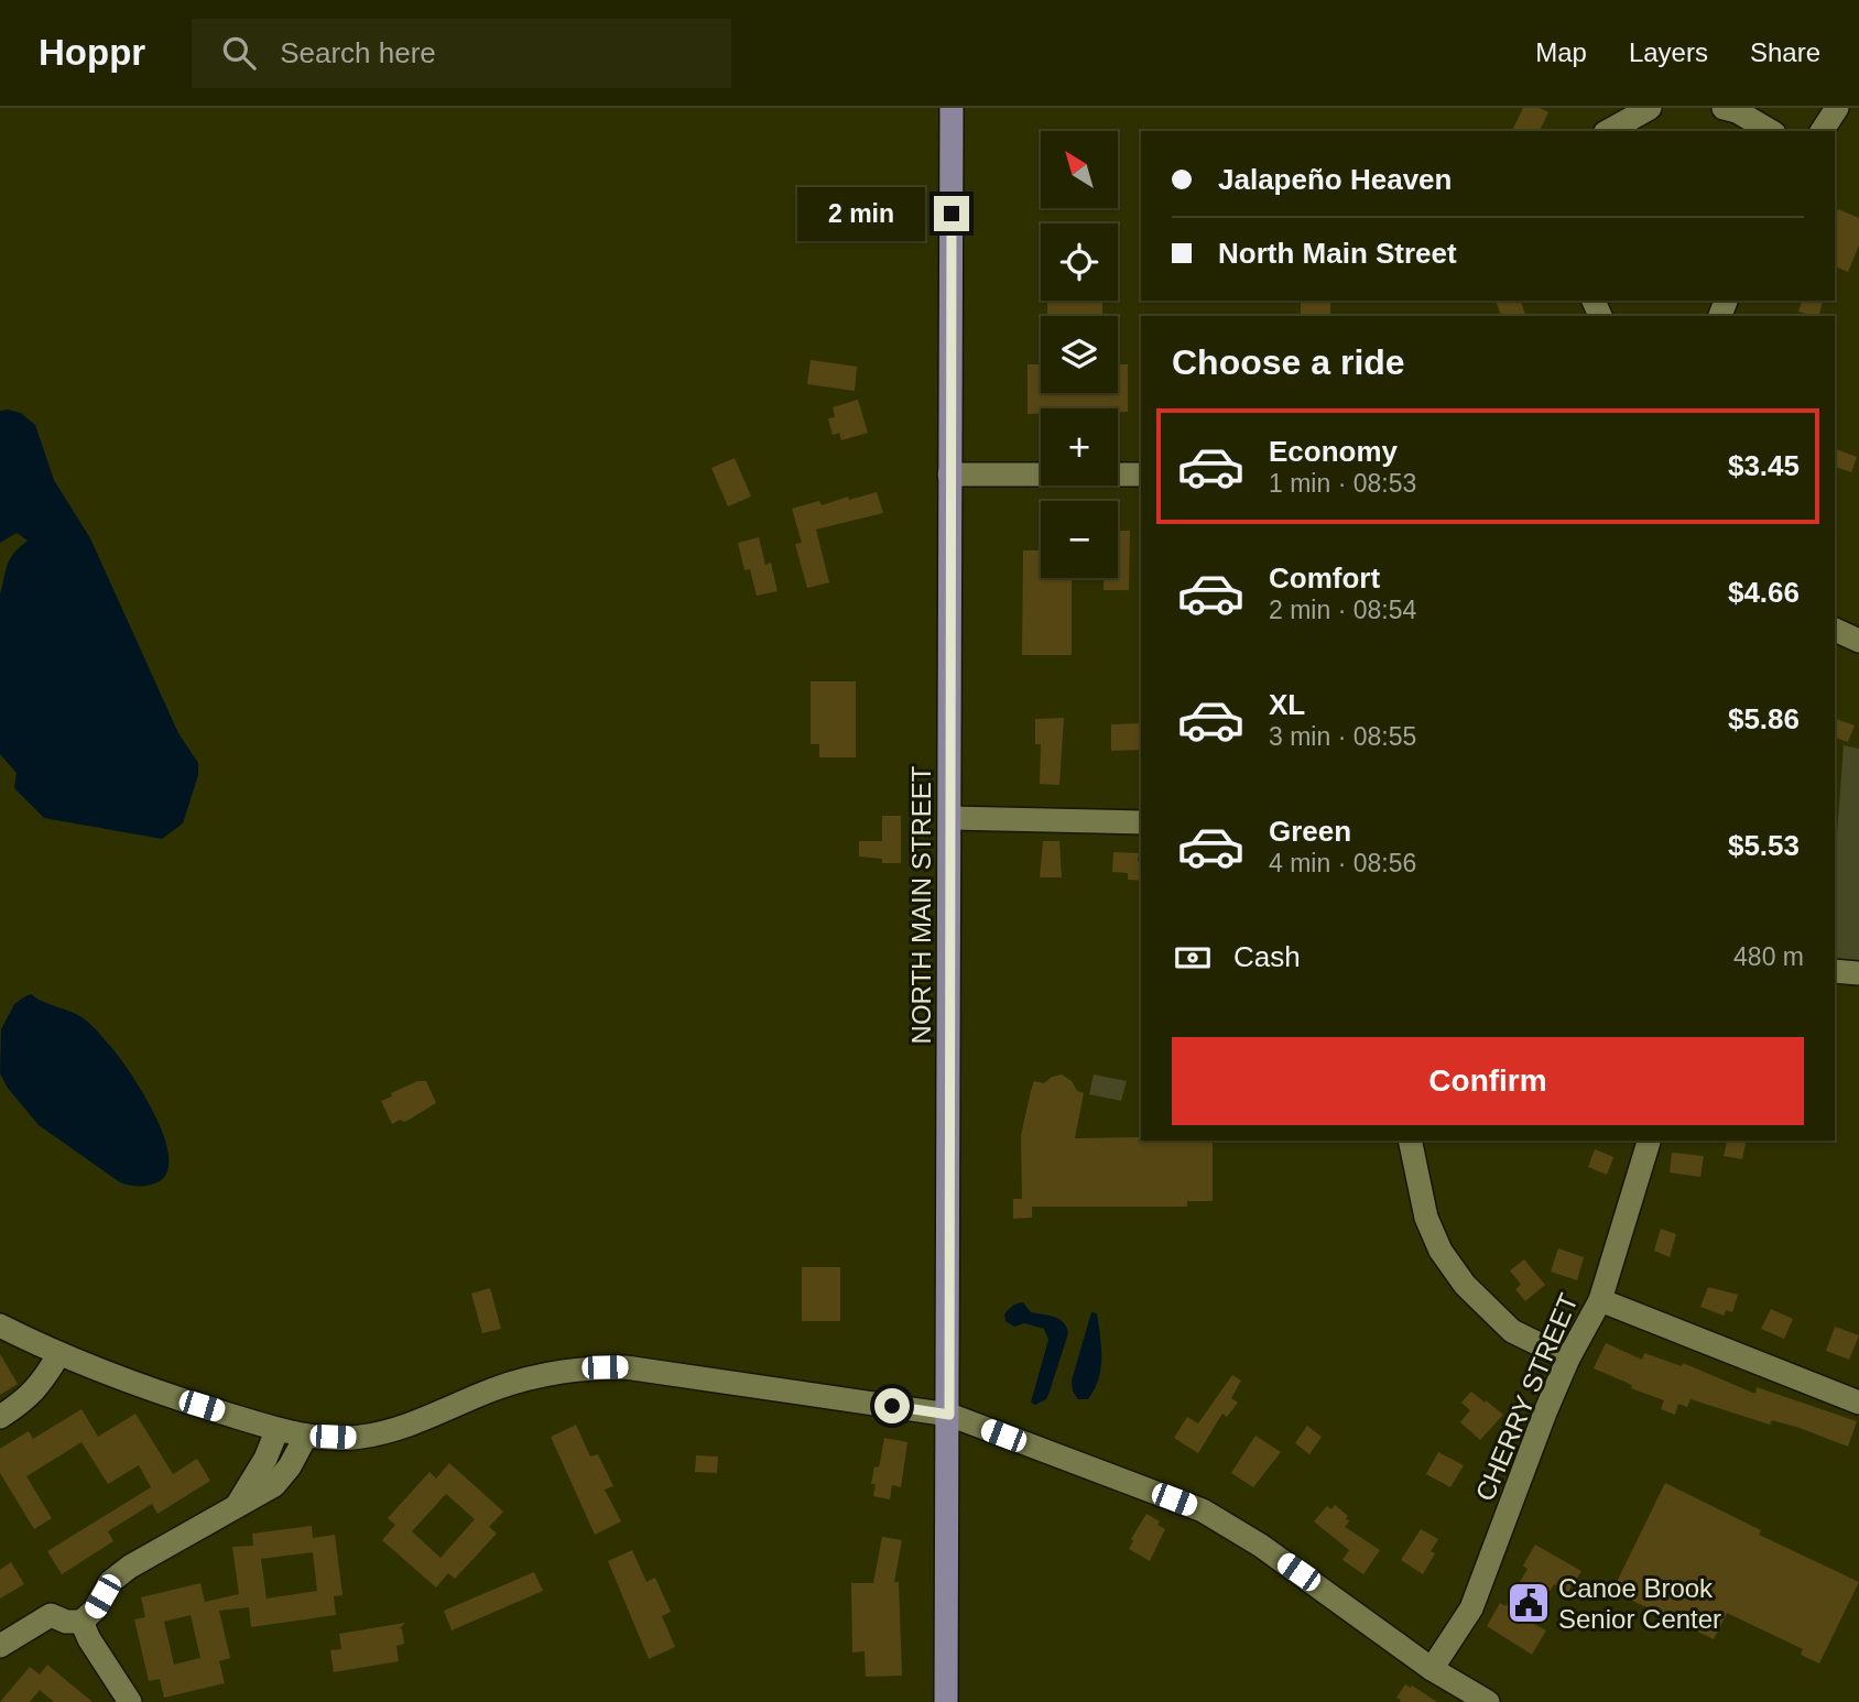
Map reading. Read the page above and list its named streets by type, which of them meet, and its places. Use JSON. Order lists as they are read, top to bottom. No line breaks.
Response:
{"streets":{"main road":["NORTH MAIN STREET"],"street":["CHERRY STREET"]},"places":{"public building":["Canoe Brook Senior Center"]},"north":"top left","page":{"header":"Hoppr","search":"Search here","nav":["Map","Layers","Share"],"map_buttons":["+","−"],"banner":["Jalapeño Heaven","North Main Street"],"bubble":"2 min","heading":"Choose a ride","list":[{"name":"Economy","note":"1 min · 08:53","value":"$3.45"},{"name":"Comfort","note":"2 min · 08:54","value":"$4.66"},{"name":"XL","note":"3 min · 08:55","value":"$5.86"},{"name":"Green","note":"4 min · 08:56","value":"$5.53"}],"pay":["Cash","480 m"],"buttons":"Confirm"}}
